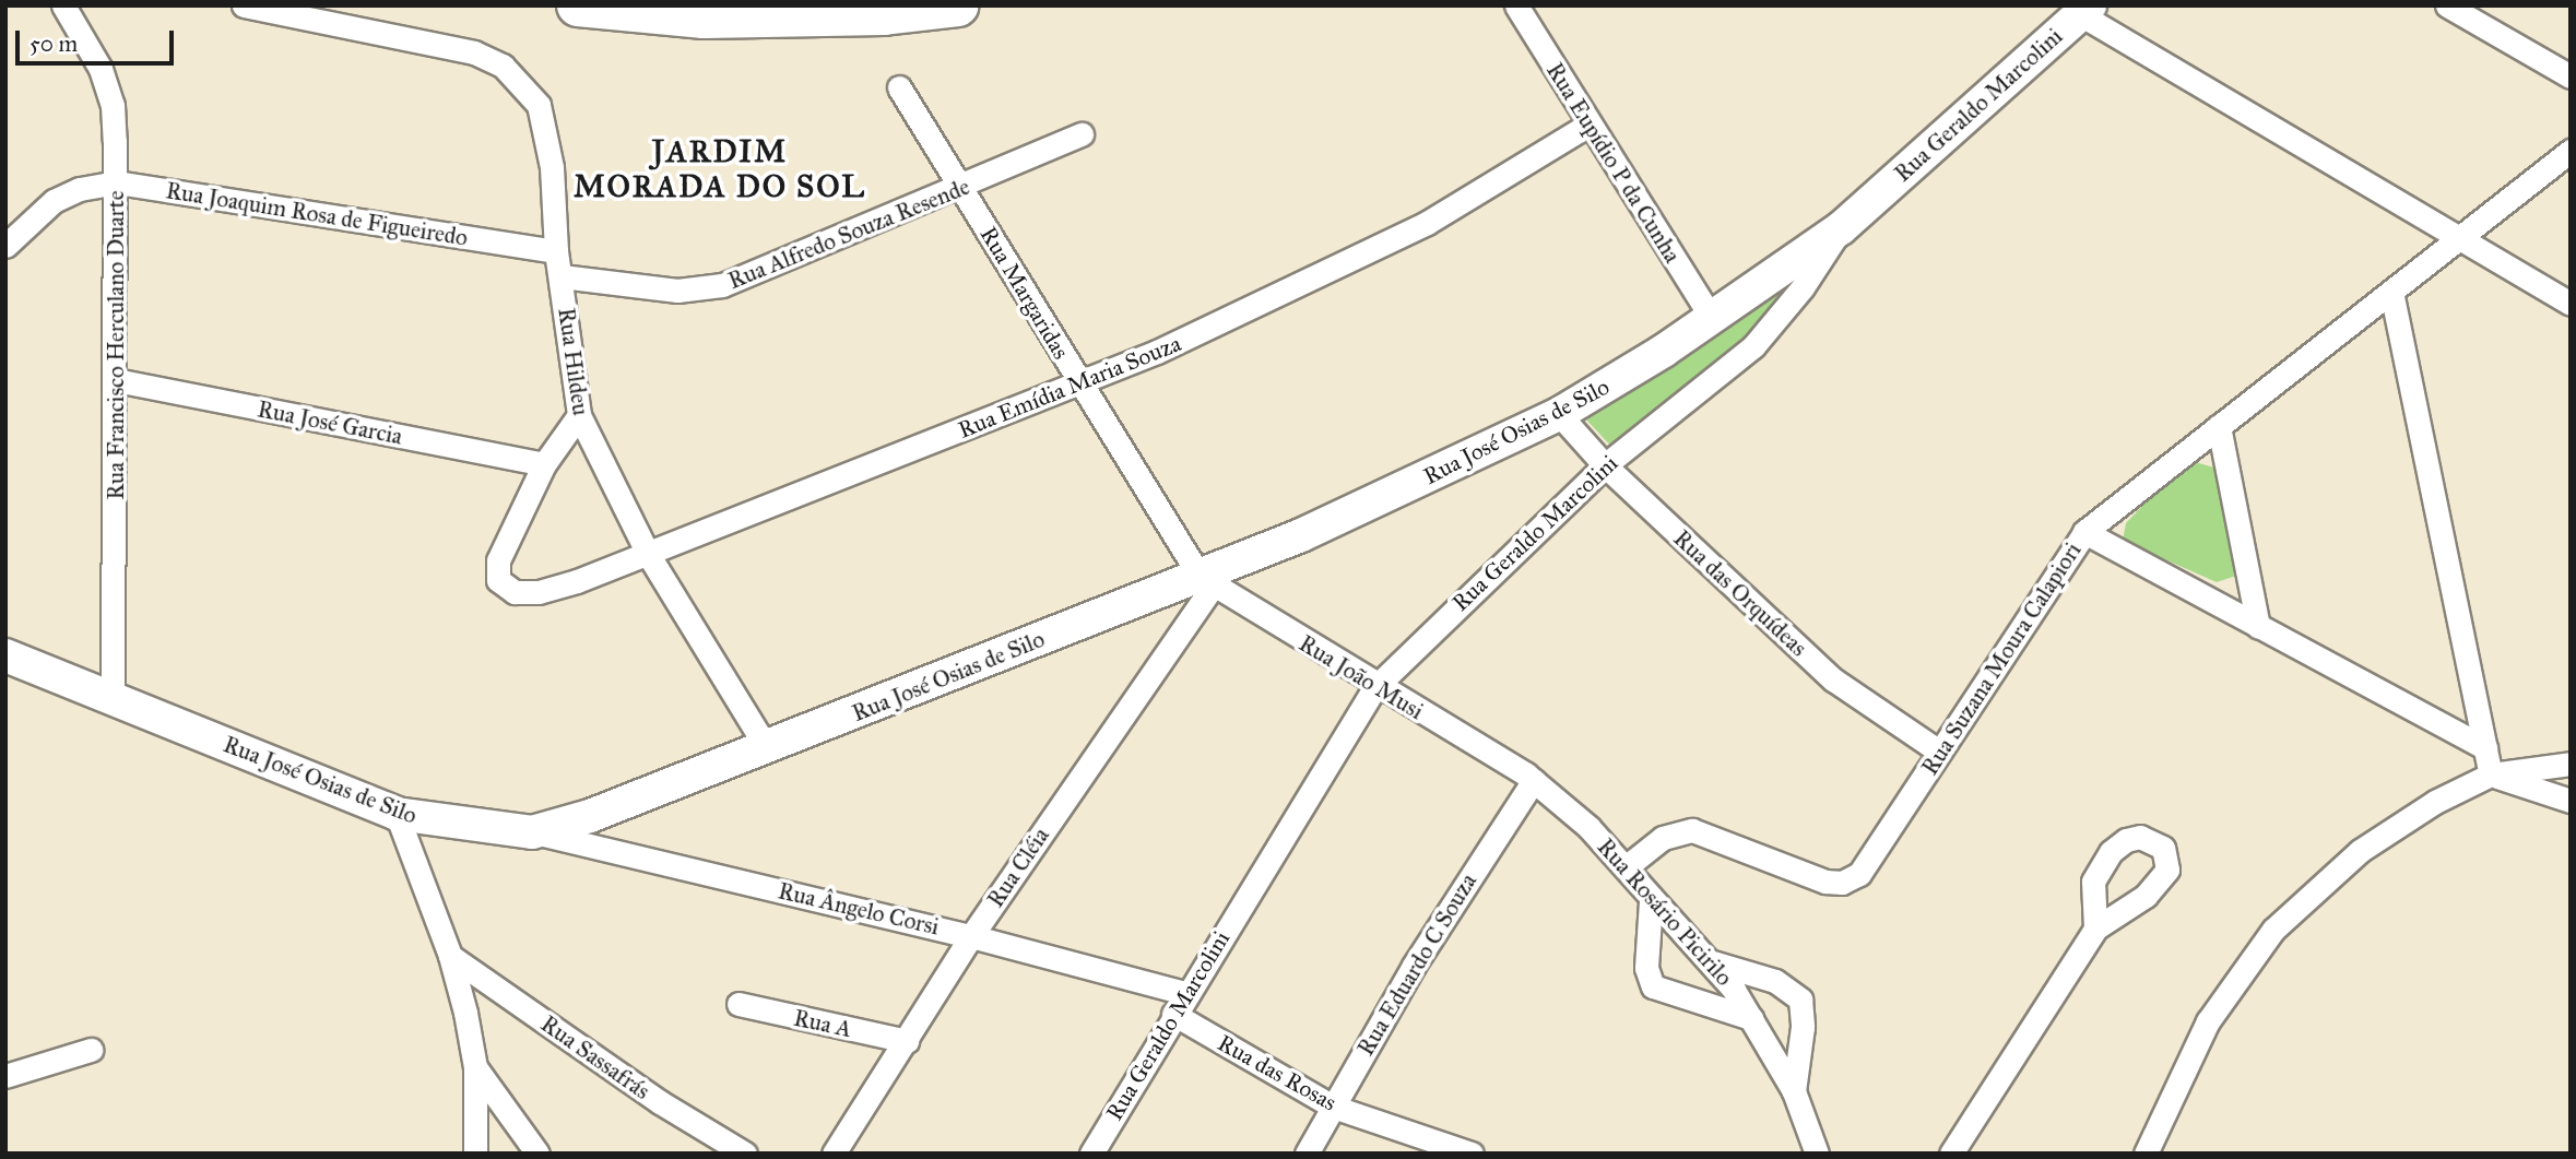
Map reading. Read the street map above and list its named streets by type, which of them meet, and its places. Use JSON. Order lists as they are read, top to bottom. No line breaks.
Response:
{"streets":{"street":["Rua Geraldo Marcolini","Rua Eupídio P da Cunha","Rua Joaquim Rosa de Figueiredo","Rua Alfredo Souza Resende","Rua Margaridas","Rua Francisco Herculano Duarte","Rua Hildeu","Rua Emídia Maria Souza","Rua José Garcia","Rua José Osias de Silo","Rua das Orquídeas","Rua Suzana Moura Calapiori","Rua João Musi","Rua Cléia","Rua Ângelo Corsi","Rua Rosário Picirilo","Rua Eduardo C Souza","Rua A","Rua Sassafrás","Rua das Rosas"]},"crossings":[["Rua Geraldo Marcolini","Rua José Osias de Silo"],["Rua Geraldo Marcolini","Rua das Orquídeas"],["Rua Geraldo Marcolini","Rua João Musi"],["Rua Geraldo Marcolini","Rua Ângelo Corsi"],["Rua Geraldo Marcolini","Rua das Rosas"],["Rua Eupídio P da Cunha","Rua Emídia Maria Souza"],["Rua Eupídio P da Cunha","Rua José Osias de Silo"],["Rua Joaquim Rosa de Figueiredo","Rua Francisco Herculano Duarte"],["Rua Joaquim Rosa de Figueiredo","Rua Hildeu"],["Rua Alfredo Souza Resende","Rua Margaridas"],["Rua Alfredo Souza Resende","Rua Hildeu"],["Rua Margaridas","Rua Emídia Maria Souza"],["Rua Margaridas","Rua José Osias de Silo"],["Rua Margaridas","Rua João Musi"],["Rua Margaridas","Rua Cléia"],["Rua Francisco Herculano Duarte","Rua José Garcia"],["Rua Francisco Herculano Duarte","Rua José Osias de Silo"],["Rua Hildeu","Rua Emídia Maria Souza"],["Rua Hildeu","Rua José Osias de Silo"],["Rua Emídia Maria Souza","Rua José Garcia"],["Rua José Osias de Silo","Rua das Orquídeas"],["Rua José Osias de Silo","Rua João Musi"],["Rua José Osias de Silo","Rua Cléia"],["Rua José Osias de Silo","Rua Ângelo Corsi"],["Rua das Orquídeas","Rua Suzana Moura Calapiori"],["Rua Suzana Moura Calapiori","Rua Rosário Picirilo"],["Rua João Musi","Rua Cléia"],["Rua João Musi","Rua Rosário Picirilo"],["Rua João Musi","Rua Eduardo C Souza"],["Rua Cléia","Rua Ângelo Corsi"],["Rua Cléia","Rua A"],["Rua Rosário Picirilo","Rua Eduardo C Souza"],["Rua Eduardo C Souza","Rua das Rosas"]],"districts":["JARDIM MORADA DO SOL"],"scale_bar":"50 m"}
